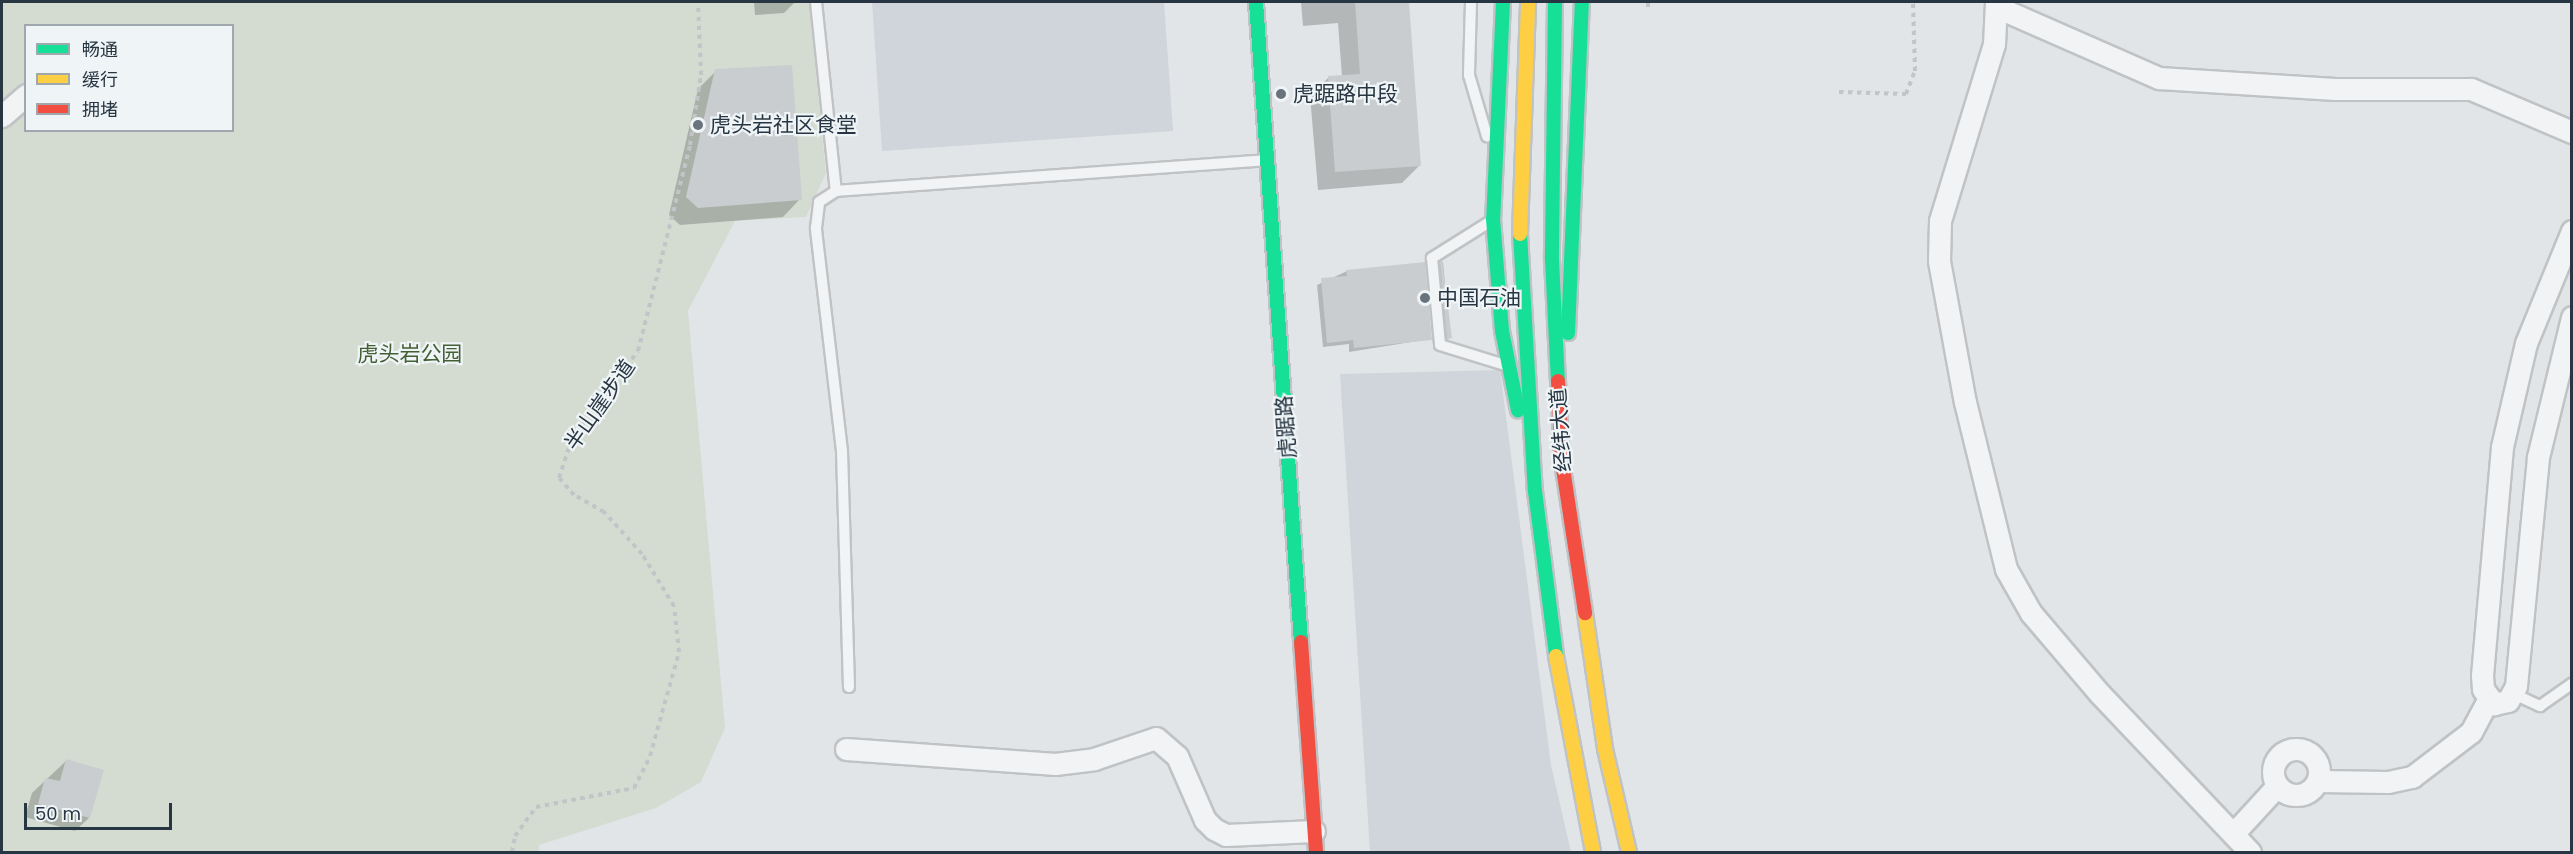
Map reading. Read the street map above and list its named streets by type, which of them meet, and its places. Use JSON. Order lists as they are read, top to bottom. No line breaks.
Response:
{"streets":{"street":["虎踞路","经纬大道"],"path":["半山崖步道"]},"parks":["虎头岩公园"],"places":["虎踞路中段","虎头岩社区食堂","中国石油"],"legend":["畅通","缓行","拥堵"],"scale_bar":"50 m"}
